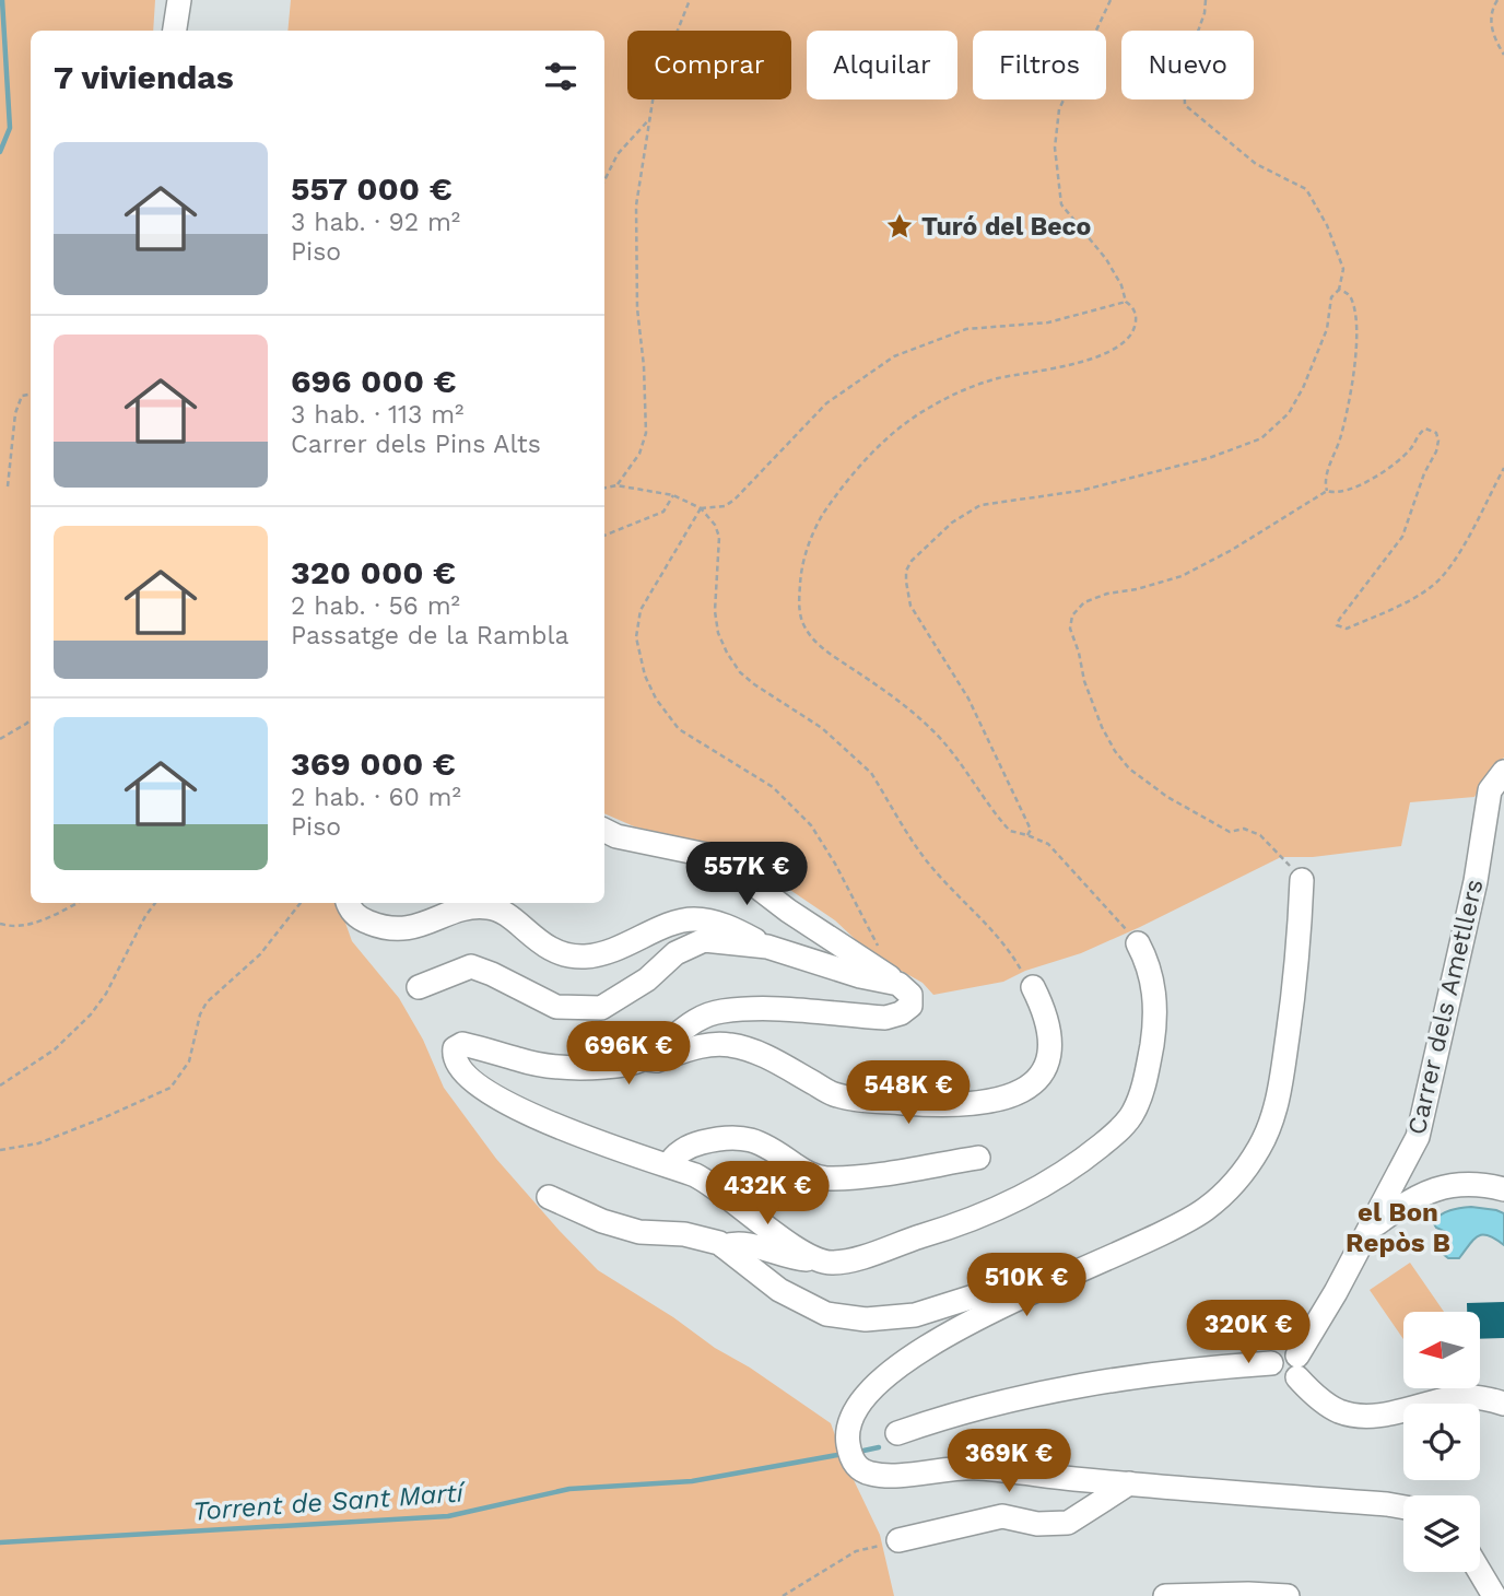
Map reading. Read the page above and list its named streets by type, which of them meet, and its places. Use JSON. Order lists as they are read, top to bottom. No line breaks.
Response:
{"streets":{"street":["Carrer dels Ametllers"]},"districts":["el Bon Repòs B"],"water":["Torrent de Sant Martí"],"places":{"place":["Turó del Beco"]},"north":"left","page":{"chip":["Comprar","Alquilar","Filtros","Nuevo"],"heading":"7 viviendas","list":[{"name":"557 000 €","note":"3 hab. · 92 m² · Piso"},{"name":"696 000 €","note":"3 hab. · 113 m² · Carrer dels Pins Alts"},{"name":"320 000 €","note":"2 hab. · 56 m² · Passatge de la Rambla"},{"name":"369 000 €","note":"2 hab. · 60 m² · Piso"}],"price":["557K €","696K €","548K €","432K €","510K €","320K €","369K €"]}}
